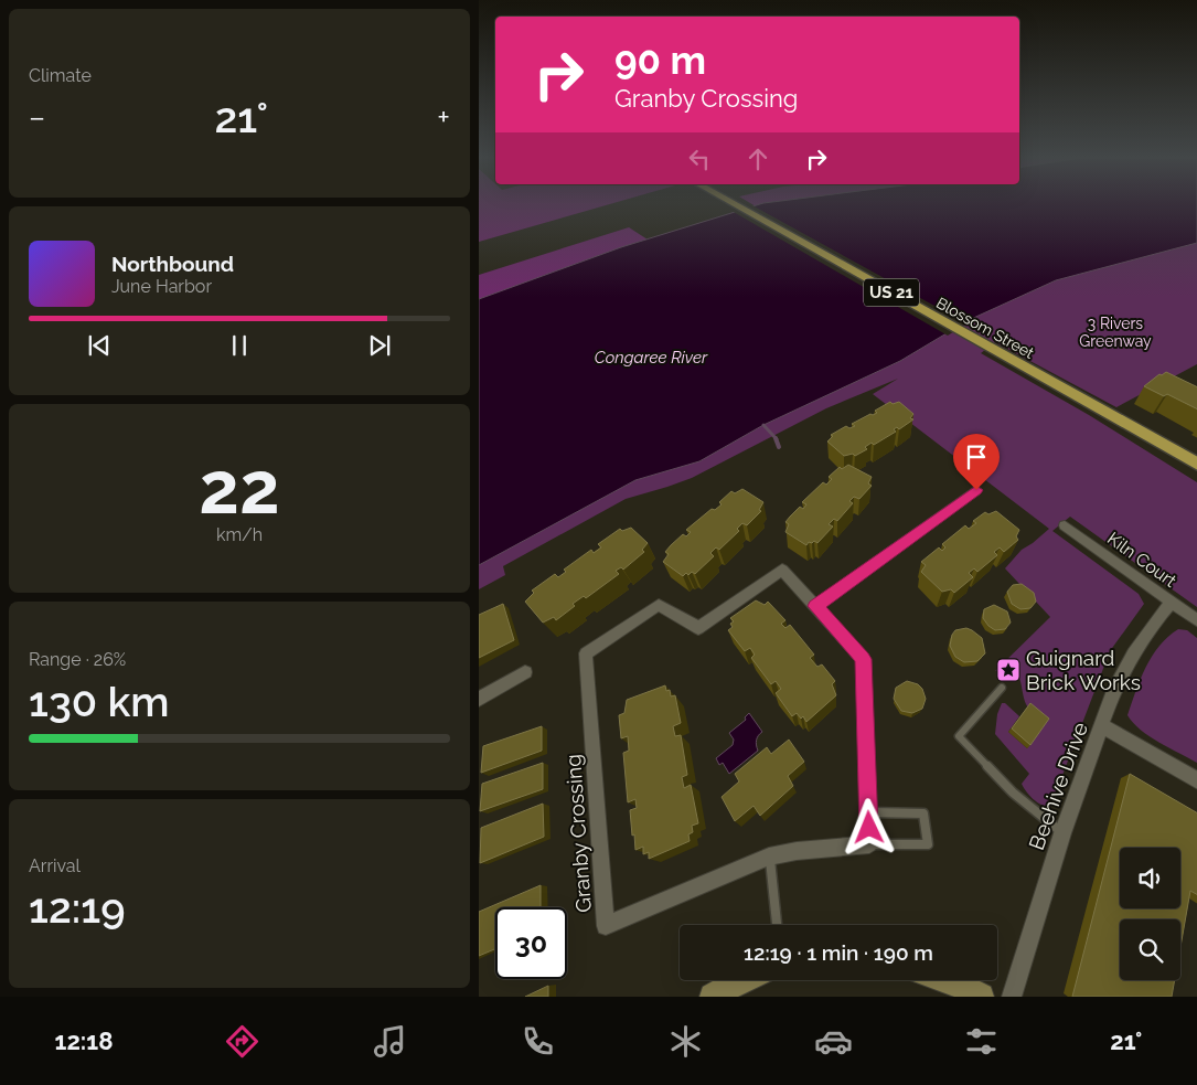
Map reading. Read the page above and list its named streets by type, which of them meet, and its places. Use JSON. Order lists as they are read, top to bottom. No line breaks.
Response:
{"streets":{"main road":["US 21","Blossom Street"],"street":["Kiln Court","Beehive Drive","Granby Crossing"]},"crossings":[["Kiln Court","Beehive Drive"]],"water":["Congaree River"],"parks":["3 Rivers Greenway"],"places":{"place":["Guignard Brick Works"]},"page":{"tile":["Climate",["22","km/h"],["Range · 26%","130 km"],["Arrival","12:19"]],"turn":["90 m","Granby Crossing"],"heat":["−","21°","+"],"song":["Northbound","June Harbor"],"limit":"30","trip":"12:19 · 1 min · 190 m","tabs":["12:18","21°"]}}
